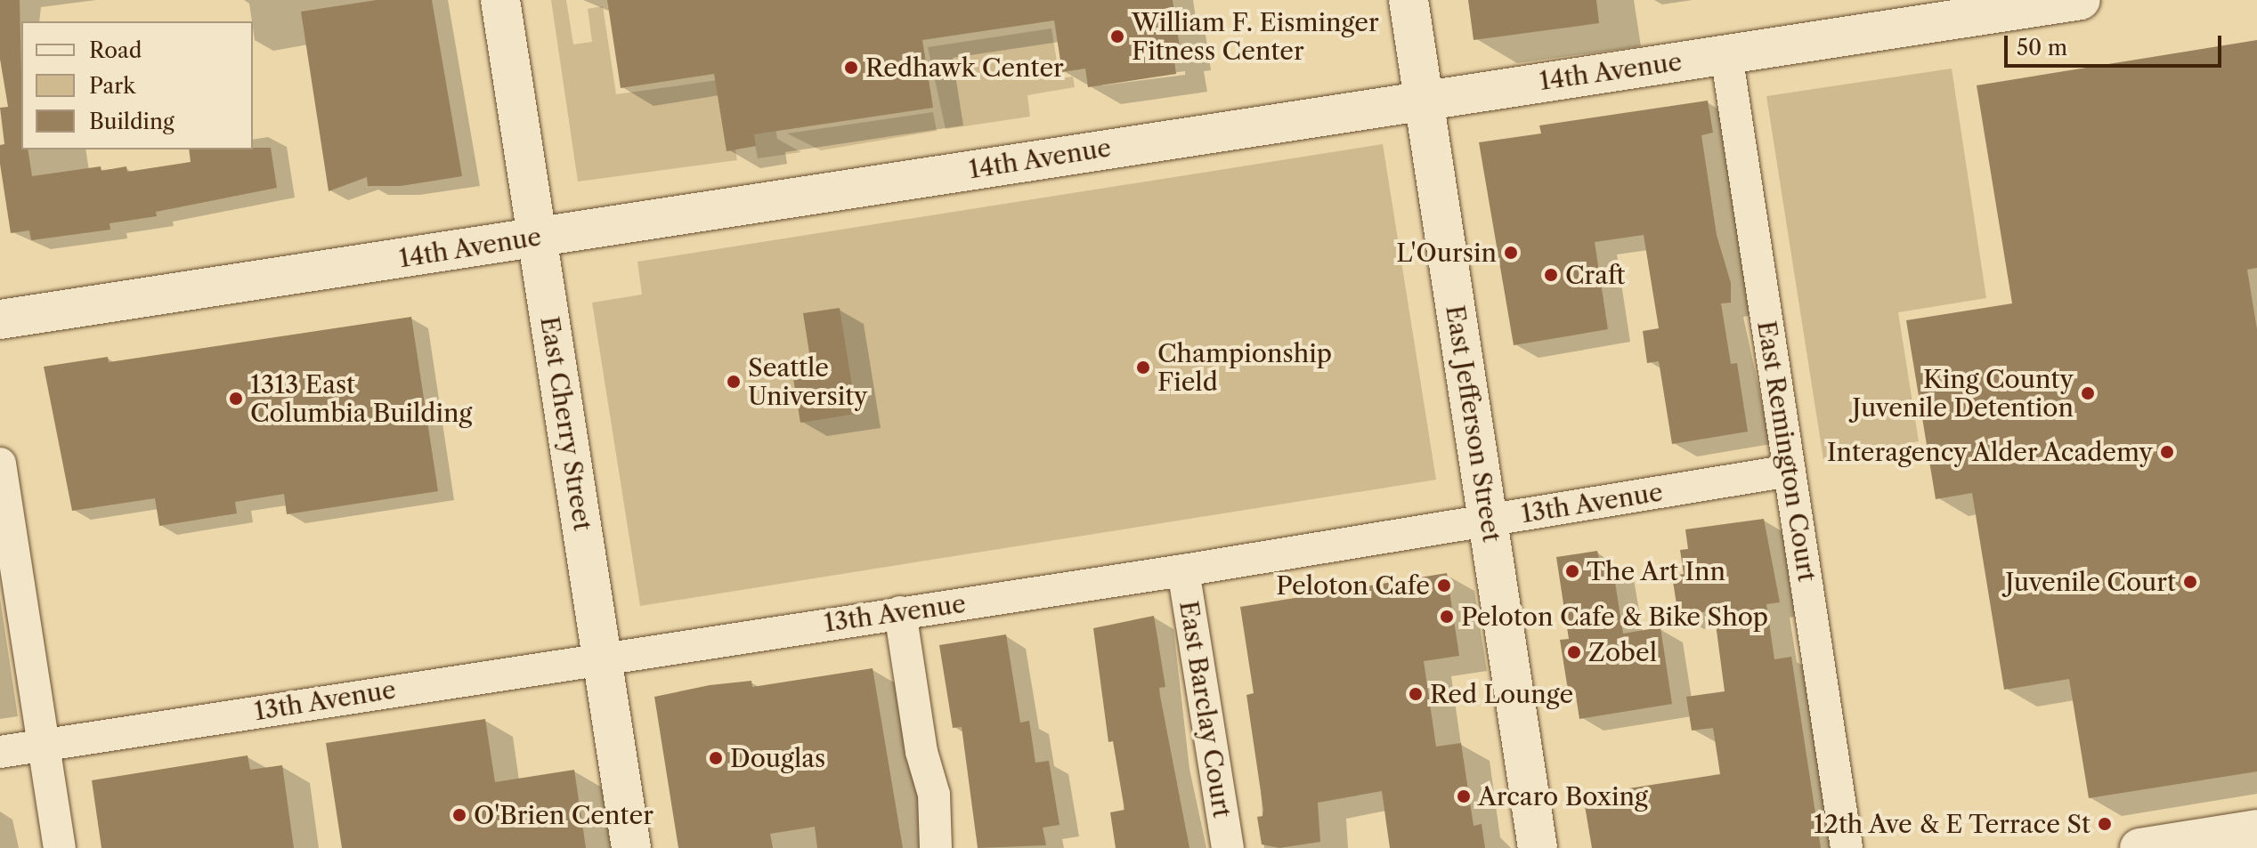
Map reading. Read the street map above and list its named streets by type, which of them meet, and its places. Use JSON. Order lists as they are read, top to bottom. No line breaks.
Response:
{"streets":{"street":["14th Avenue","East Cherry Street","East Jefferson Street","East Remington Court","13th Avenue","East Barclay Court"]},"crossings":[["14th Avenue","East Cherry Street"],["14th Avenue","East Jefferson Street"],["14th Avenue","East Remington Court"],["East Cherry Street","13th Avenue"],["East Jefferson Street","13th Avenue"],["East Remington Court","13th Avenue"],["13th Avenue","East Barclay Court"]],"places":["William F. Eisminger Fitness Center","Redhawk Center","L'Oursin","Craft","Championship Field","Seattle University","King County Juvenile Detention","1313 East Columbia Building","Interagency Alder Academy","The Art Inn","Juvenile Court","Peloton Cafe","Peloton Cafe & Bike Shop","Zobel","Red Lounge","Douglas","Arcaro Boxing","O'Brien Center","12th Ave & E Terrace St"],"legend":["Road","Park","Building"],"scale_bar":"50 m"}
